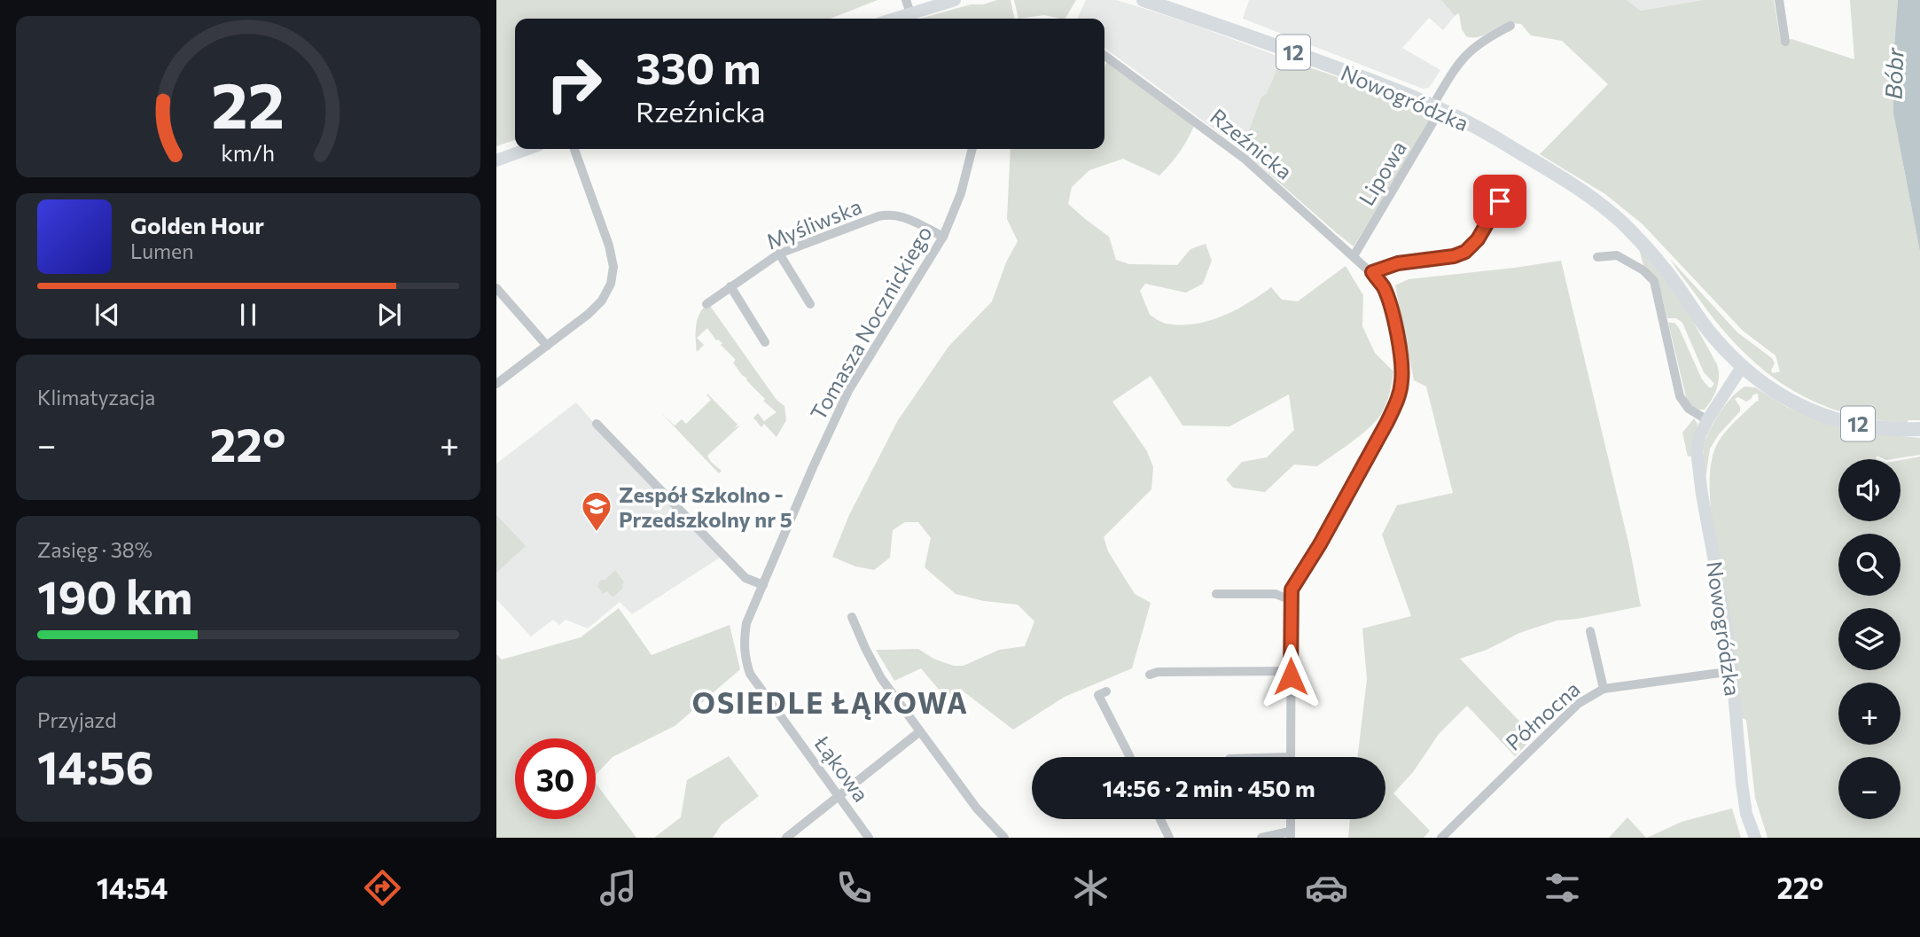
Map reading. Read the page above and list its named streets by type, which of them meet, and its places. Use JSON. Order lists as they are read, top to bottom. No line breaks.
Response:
{"streets":{"main road":["12","Nowogródzka"],"street":["Rzeźnicka","Lipowa","Myśliwska","Tomasza Nocznickiego","Północna","Łąkowa"]},"crossings":[["12","Nowogródzka"],["Nowogródzka","Lipowa"],["Nowogródzka","Północna"],["Rzeźnicka","Lipowa"],["Myśliwska","Tomasza Nocznickiego"],["Tomasza Nocznickiego","Łąkowa"]],"districts":["OSIEDLE ŁĄKOWA"],"water":["Bóbr"],"places":{"school or university":["Zespół Szkolno - Przedszkolny nr 5"]},"page":{"turn":["330 m","Rzeźnicka"],"song":["Golden Hour","Lumen"],"tile":["Klimatyzacja",["Zasięg · 38%","190 km"],["Przyjazd","14:56"]],"heat":["−","22°","+"],"map_buttons":["+","−"],"limit":"30","trip":"14:56 · 2 min · 450 m","tabs":["14:54","22°"],"gauge":["22","km/h"]}}
